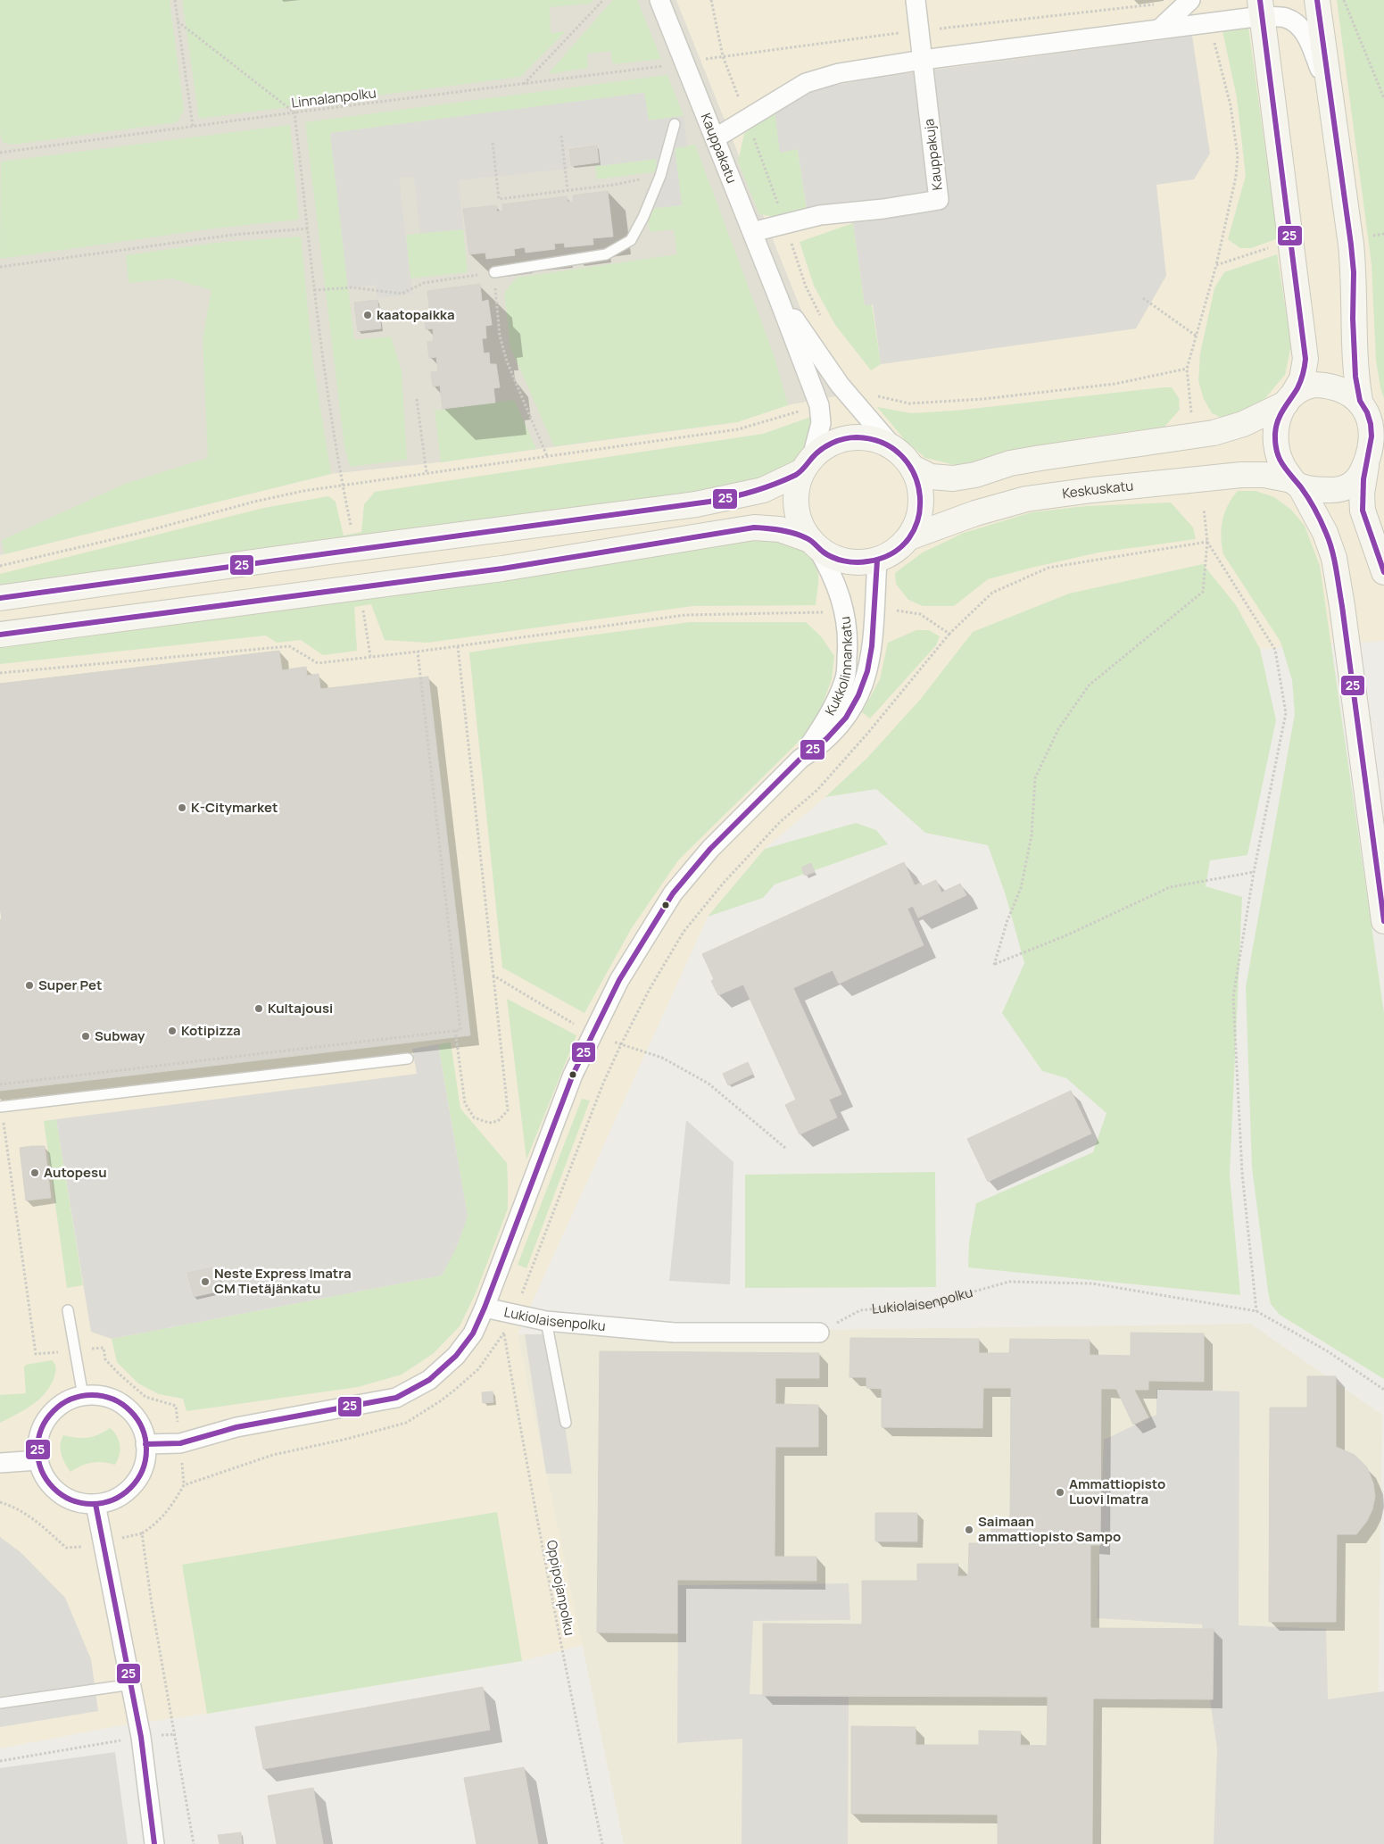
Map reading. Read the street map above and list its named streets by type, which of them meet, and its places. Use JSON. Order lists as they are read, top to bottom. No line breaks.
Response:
{"streets":{"main road":["Keskuskatu"],"street":["Kauppakatu","Kauppakuja","Kukkolinnankatu","Lukiolaisenpolku"],"path":["Linnalanpolku","Oppipojanpolku"]},"crossings":[["Kauppakatu","Kauppakuja"],["Kauppakatu","Keskuskatu"],["Kauppakatu","Kukkolinnankatu"],["Keskuskatu","Kukkolinnankatu"],["Kukkolinnankatu","Lukiolaisenpolku"]],"places":["kaatopaikka","K-Citymarket","Super Pet","Kultajousi","Kotipizza","Subway","Autopesu","Neste Express Imatra CM Tietäjänkatu","Ammattiopisto Luovi Imatra","Saimaan ammattiopisto Sampo"],"lines":["transit line 25"]}
